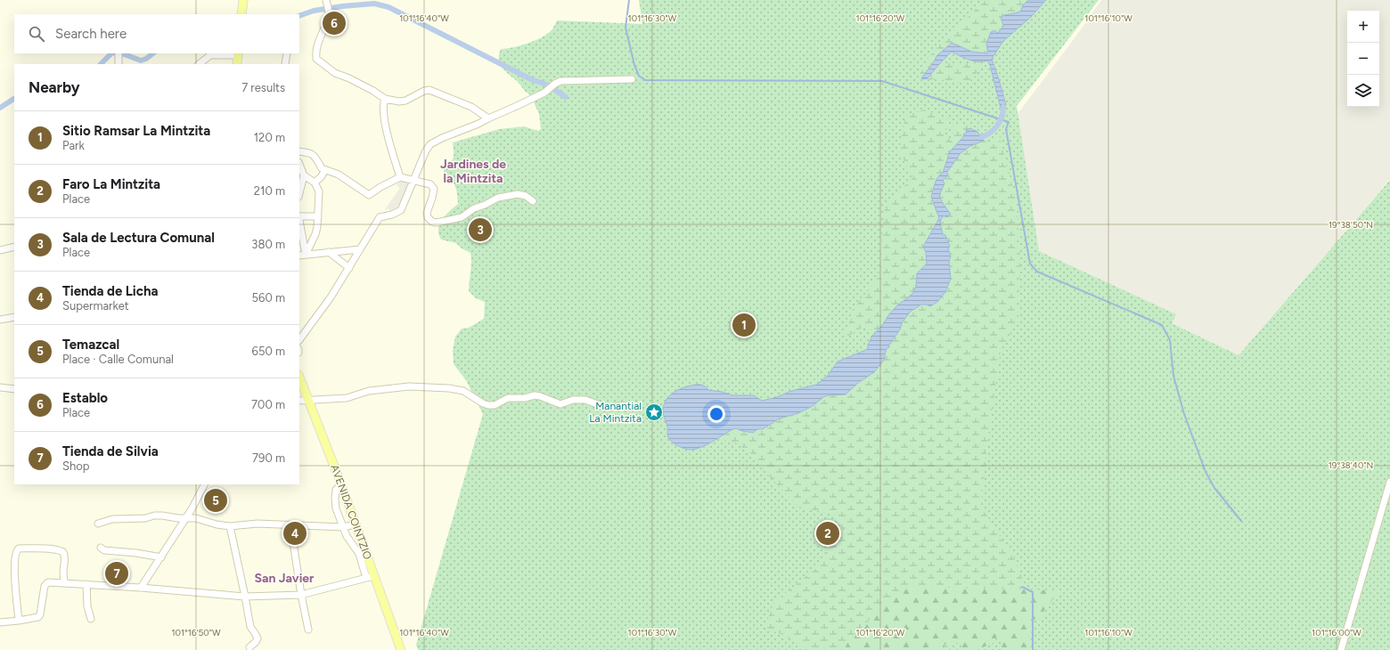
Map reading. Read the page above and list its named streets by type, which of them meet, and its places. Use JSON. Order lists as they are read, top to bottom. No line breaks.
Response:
{"streets":{"main road":["AVENIDA COINTZIO"]},"districts":["Jardines de la Mintzita","San Javier"],"places":{"place":["Manantial La Mintzita"]},"page":{"pins":["6","3","1","5","2","4","7"],"map_buttons":["+","−"],"search":"Search here","heading":["Nearby","7 results"],"list":[{"mark":"1","name":"Sitio Ramsar La Mintzita","note":"Park","value":"120 m"},{"mark":"2","name":"Faro La Mintzita","note":"Place","value":"210 m"},{"mark":"3","name":"Sala de Lectura Comunal","note":"Place","value":"380 m"},{"mark":"4","name":"Tienda de Licha","note":"Supermarket","value":"560 m"},{"mark":"5","name":"Temazcal","note":"Place · Calle Comunal","value":"650 m"},{"mark":"6","name":"Establo","note":"Place","value":"700 m"},{"mark":"7","name":"Tienda de Silvia","note":"Shop","value":"790 m"}]},"coordinates":["101°16'40\"W","101°16'30\"W","101°16'20\"W","101°16'10\"W","19°38'50\"N","19°38'40\"N","101°16'50\"W","101°16'00\"W"]}
